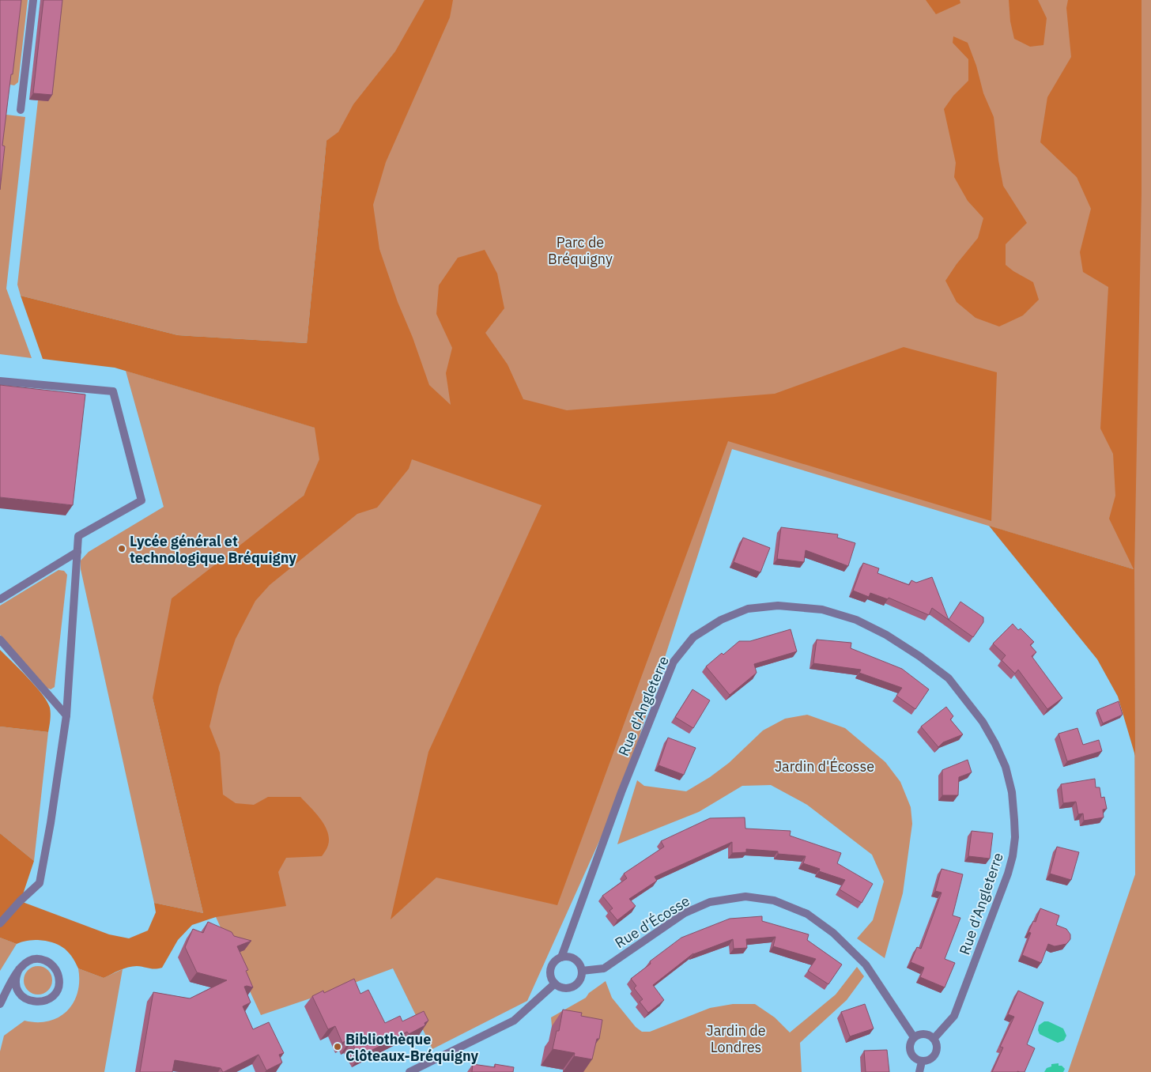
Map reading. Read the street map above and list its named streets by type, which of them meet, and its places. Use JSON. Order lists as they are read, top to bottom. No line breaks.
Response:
{"streets":{"street":["Rue d'Angleterre","Rue d'Écosse"]},"crossings":[["Rue d'Angleterre","Rue d'Écosse"]],"parks":["Parc de Bréquigny","Jardin d'Écosse","Jardin de Londres"],"places":["Lycée général et technologique Bréquigny","Bibliothèque Clôteaux-Bréquigny"]}
